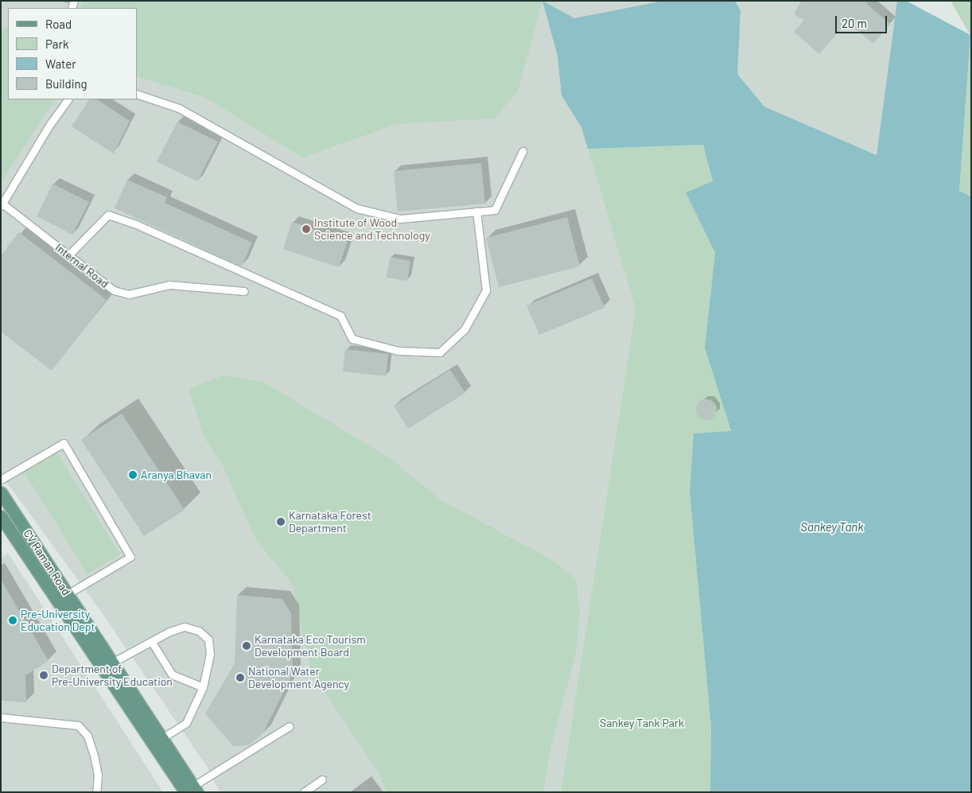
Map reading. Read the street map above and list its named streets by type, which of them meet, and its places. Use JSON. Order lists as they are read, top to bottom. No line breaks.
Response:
{"streets":{"main road":["CV Raman Road"],"lane":["Internal Road"]},"water":["Sankey Tank"],"parks":["Sankey Tank Park"],"places":["Institute of Wood Science and Technology","Aranya Bhavan","Karnataka Forest Department","Pre-University Education Dept","Karnataka Eco Tourism Development Board","Department of Pre-University Education","National Water Development Agency"],"legend":["Road","Park","Water","Building"],"scale_bar":"20 m"}
